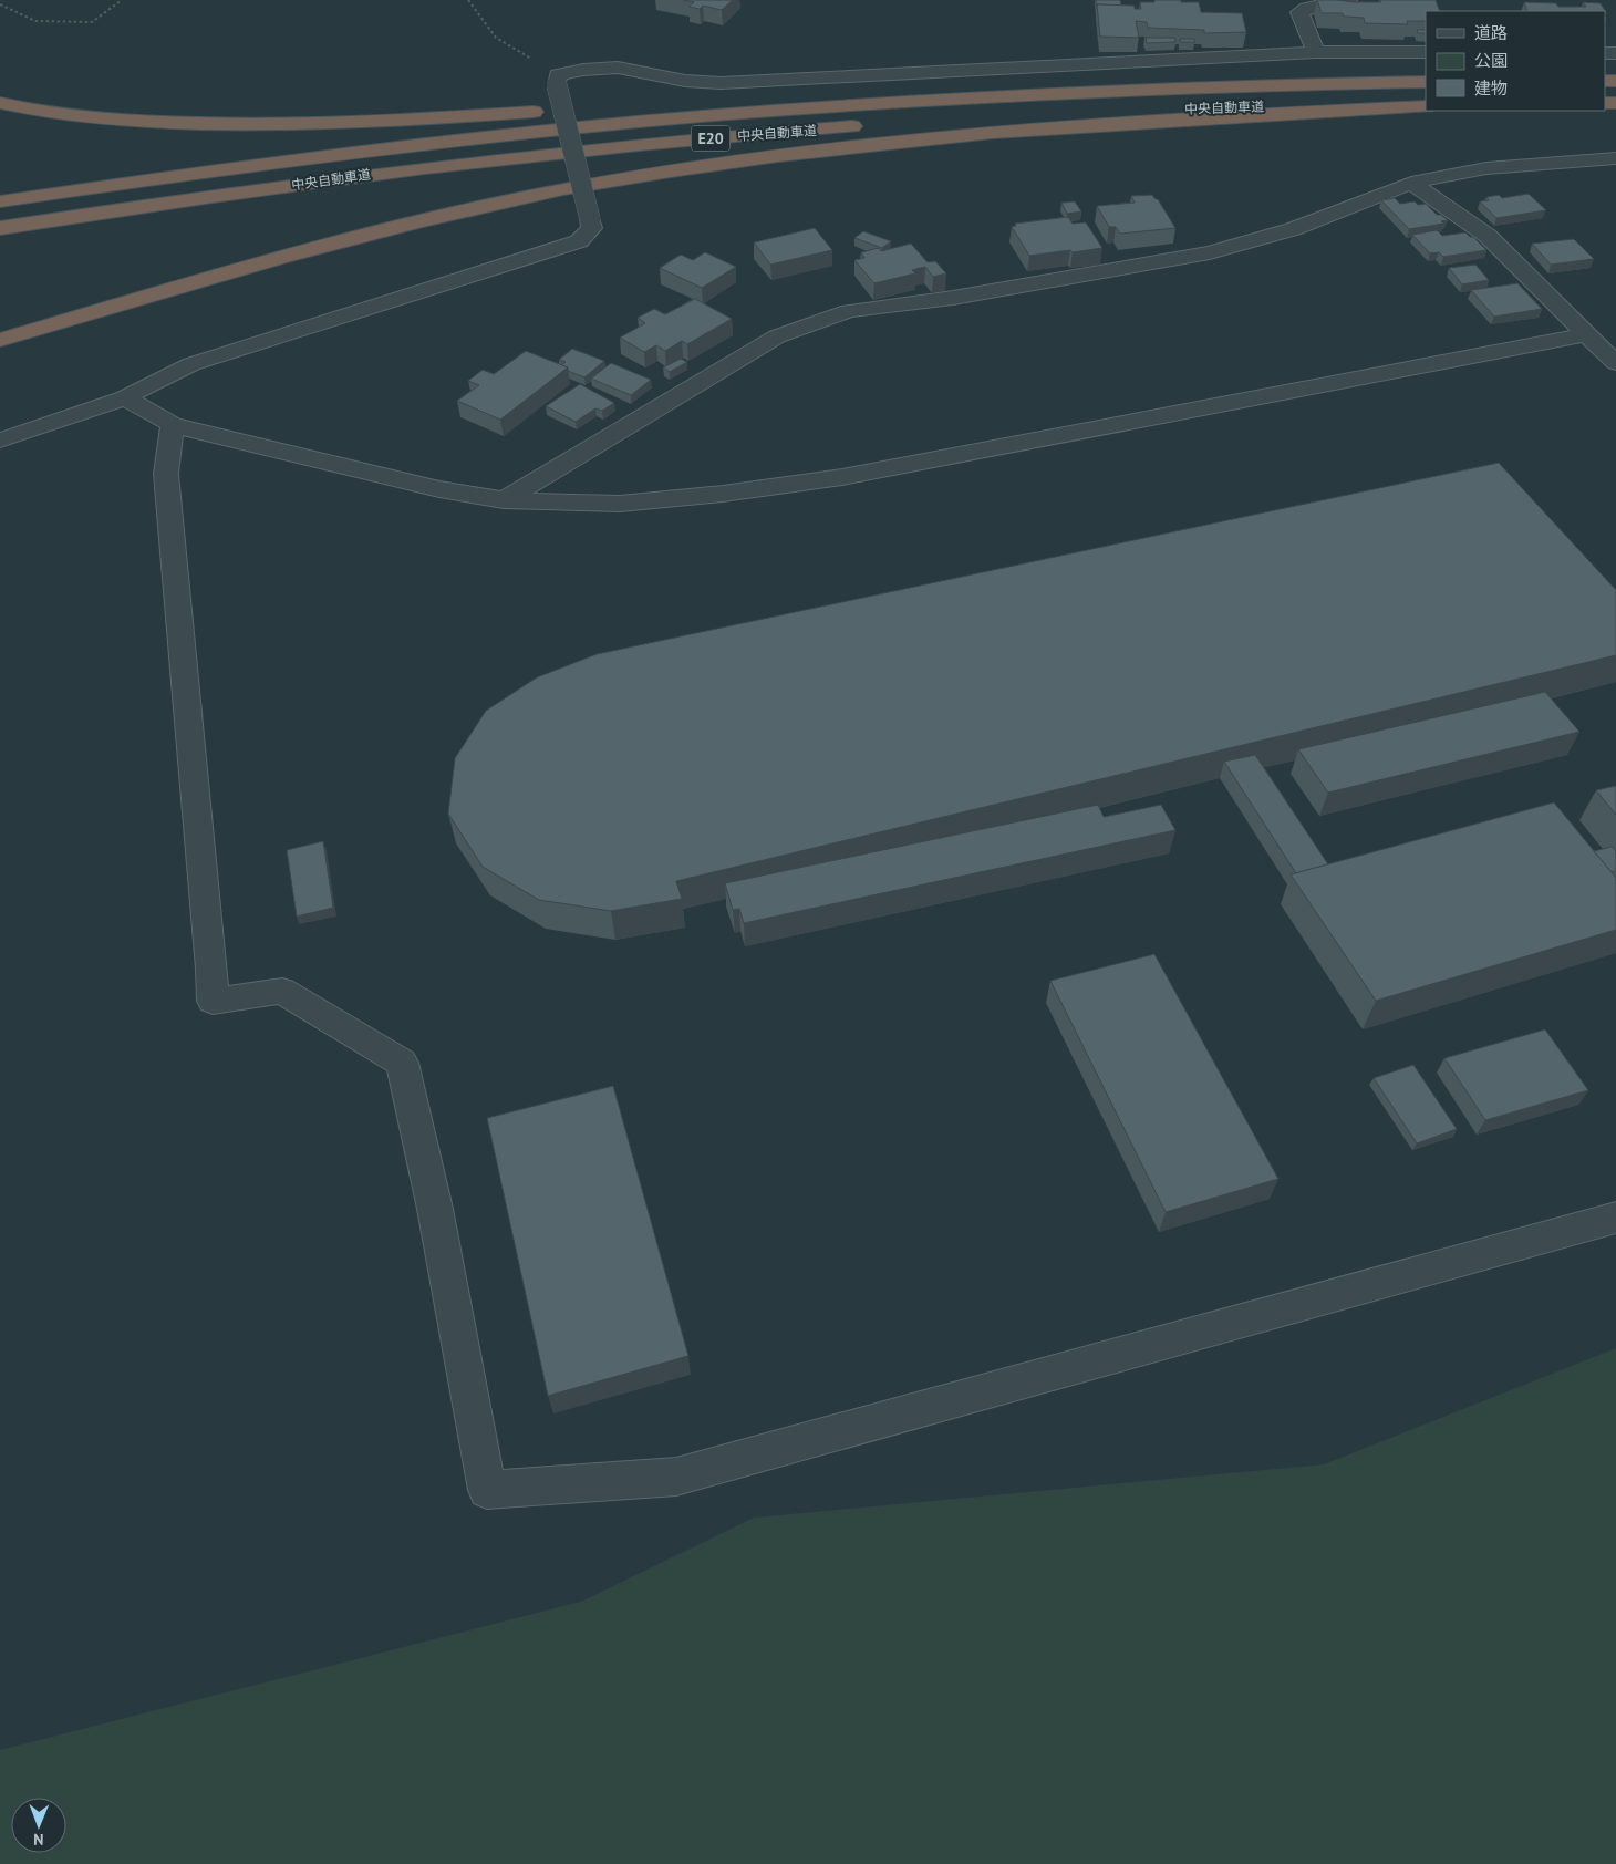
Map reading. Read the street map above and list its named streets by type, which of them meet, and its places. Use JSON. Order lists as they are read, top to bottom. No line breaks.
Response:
{"streets":{"highway":["中央自動車道","E20"]},"legend":["道路","公園","建物"],"north":"bottom"}
